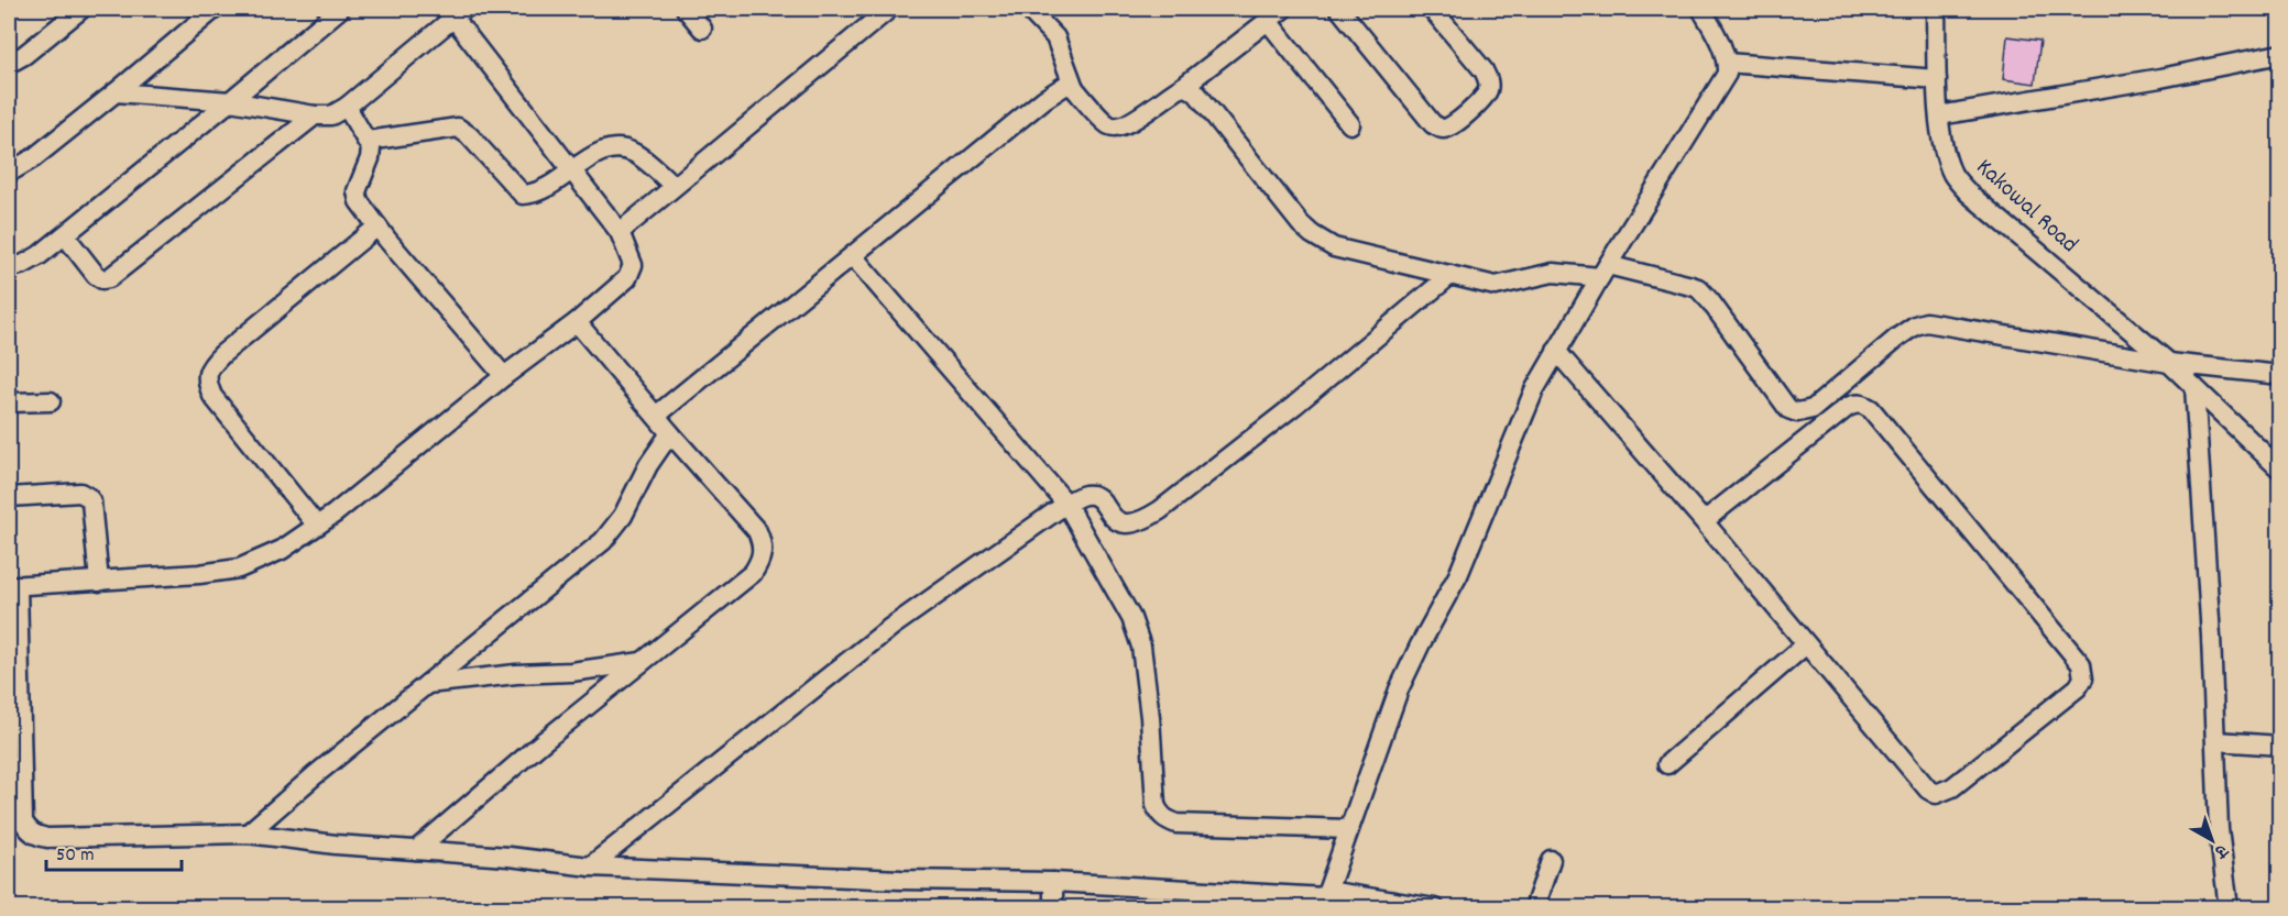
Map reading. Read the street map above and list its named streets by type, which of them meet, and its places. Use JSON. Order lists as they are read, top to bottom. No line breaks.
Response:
{"streets":{"street":["Kakowal Road"]},"scale_bar":"50 m","north":"bottom right"}
